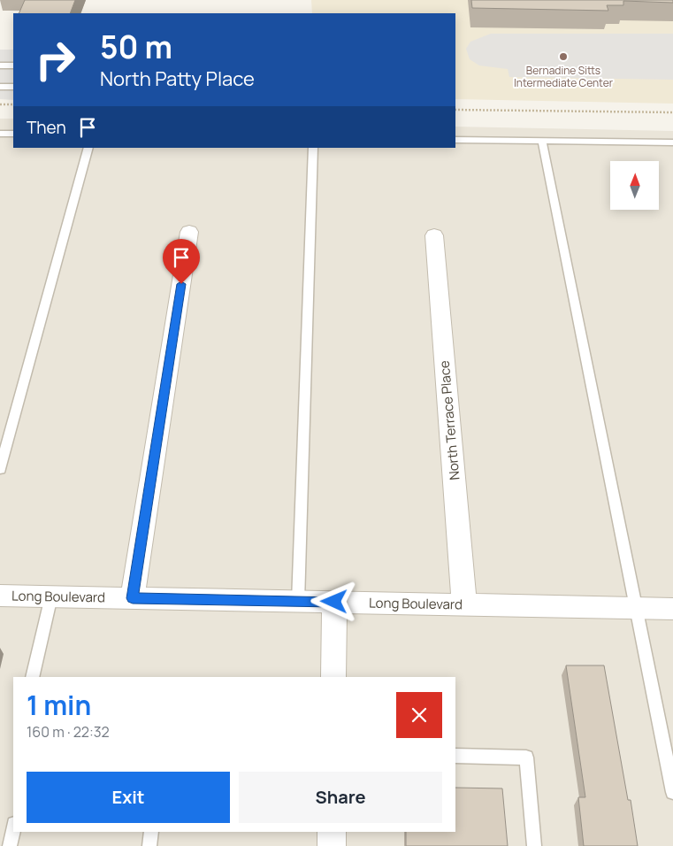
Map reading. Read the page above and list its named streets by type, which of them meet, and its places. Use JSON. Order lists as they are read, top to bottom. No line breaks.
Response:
{"streets":{"street":["North Terrace Place","Long Boulevard"]},"crossings":[["North Terrace Place","Long Boulevard"]],"places":["Bernadine Sitts Intermediate Center"],"north":"top","page":{"turn":["50 m","North Patty Place"],"then":"Then","heading":["1 min","160 m · 22:32"],"buttons":["Exit","Share"]}}
